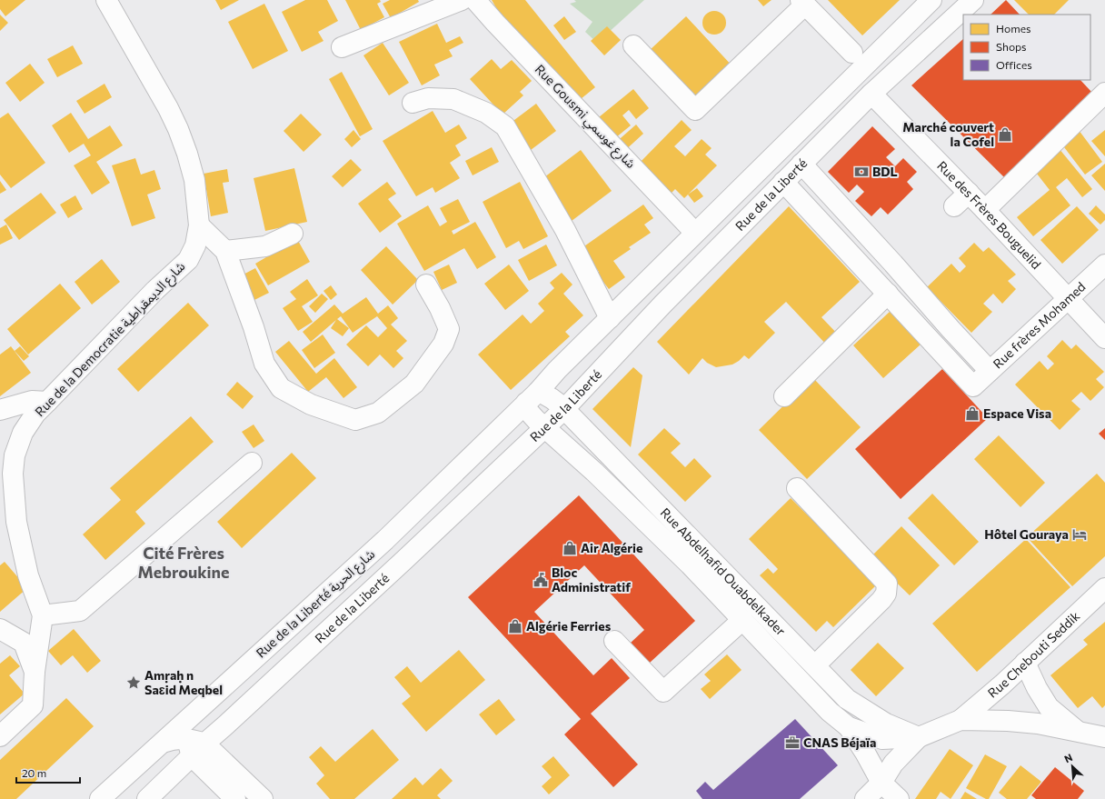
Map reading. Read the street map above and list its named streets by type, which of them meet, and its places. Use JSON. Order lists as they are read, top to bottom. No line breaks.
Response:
{"streets":{"street":["Rue Gousmi شارع غوسمي","Rue de la Liberté","Rue des Frères Bouguelid","Rue frères Mohamed","Rue de la Democratie شارع الديمقراطية","Rue Abdelhafid Ouabdelkader","Rue de la Liberté شارع الحرية","Rue Chebouti Seddik"]},"crossings":[["Rue Gousmi شارع غوسمي","Rue de la Liberté"],["Rue de la Liberté","Rue des Frères Bouguelid"],["Rue de la Liberté","Rue Abdelhafid Ouabdelkader"],["Rue de la Liberté","Rue de la Liberté شارع الحرية"],["Rue des Frères Bouguelid","Rue frères Mohamed"],["Rue Abdelhafid Ouabdelkader","Rue de la Liberté شارع الحرية"],["Rue Abdelhafid Ouabdelkader","Rue Chebouti Seddik"]],"districts":["Cité Frères Mebroukine"],"places":{"shop":["Marché couvert la Cofel","Espace Visa","Air Algérie","Algérie Ferries"],"bank":["BDL"],"hotel":["Hôtel Gouraya"],"public building":["Bloc Administratif"],"place":["Amṛaḥ n Saɛid Meqbel"],"office":["CNAS Béjaïa"]},"legend":["Homes","Shops","Offices"],"scale_bar":"20 m","north":"top left"}
